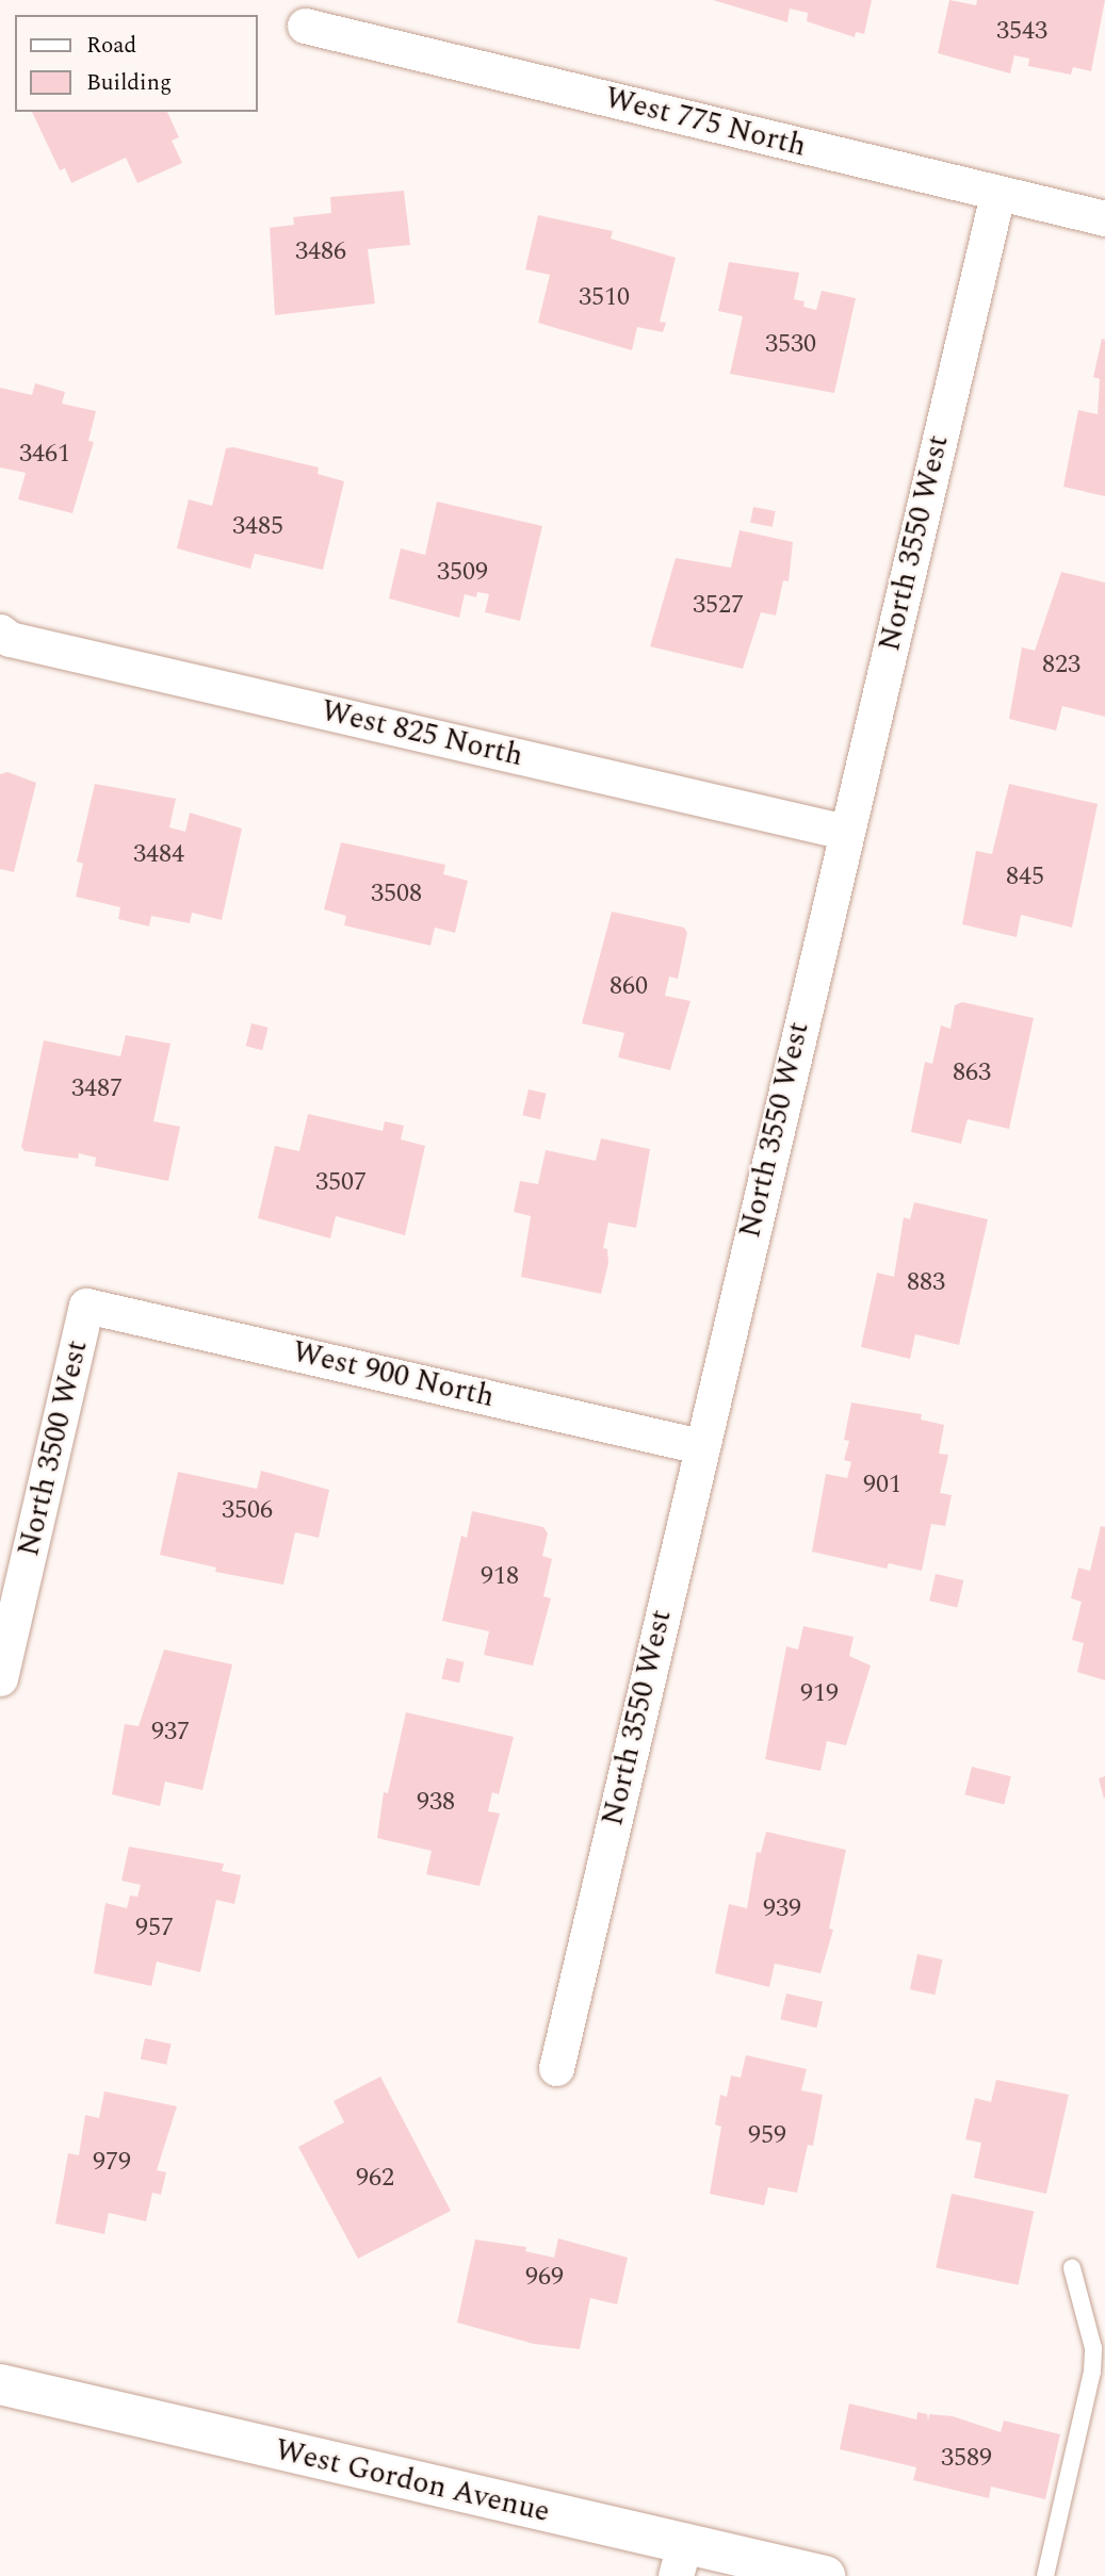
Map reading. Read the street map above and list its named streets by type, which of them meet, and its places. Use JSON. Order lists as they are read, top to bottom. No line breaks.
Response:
{"streets":{"main road":["West Gordon Avenue"],"street":["West 775 North","North 3550 West","West 825 North","West 900 North","North 3500 West"]},"crossings":[["West 775 North","North 3550 West"],["North 3550 West","West 825 North"],["North 3550 West","West 900 North"],["West 900 North","North 3500 West"]],"house_numbers":["3543","3486","3510","3530","3461","3485","3509","3527","823","3484","845","3508","860","863","3487","3507","883","901","3506","918","919","937","938","939","957","959","979","962","969","3589"],"legend":["Road","Building"]}
